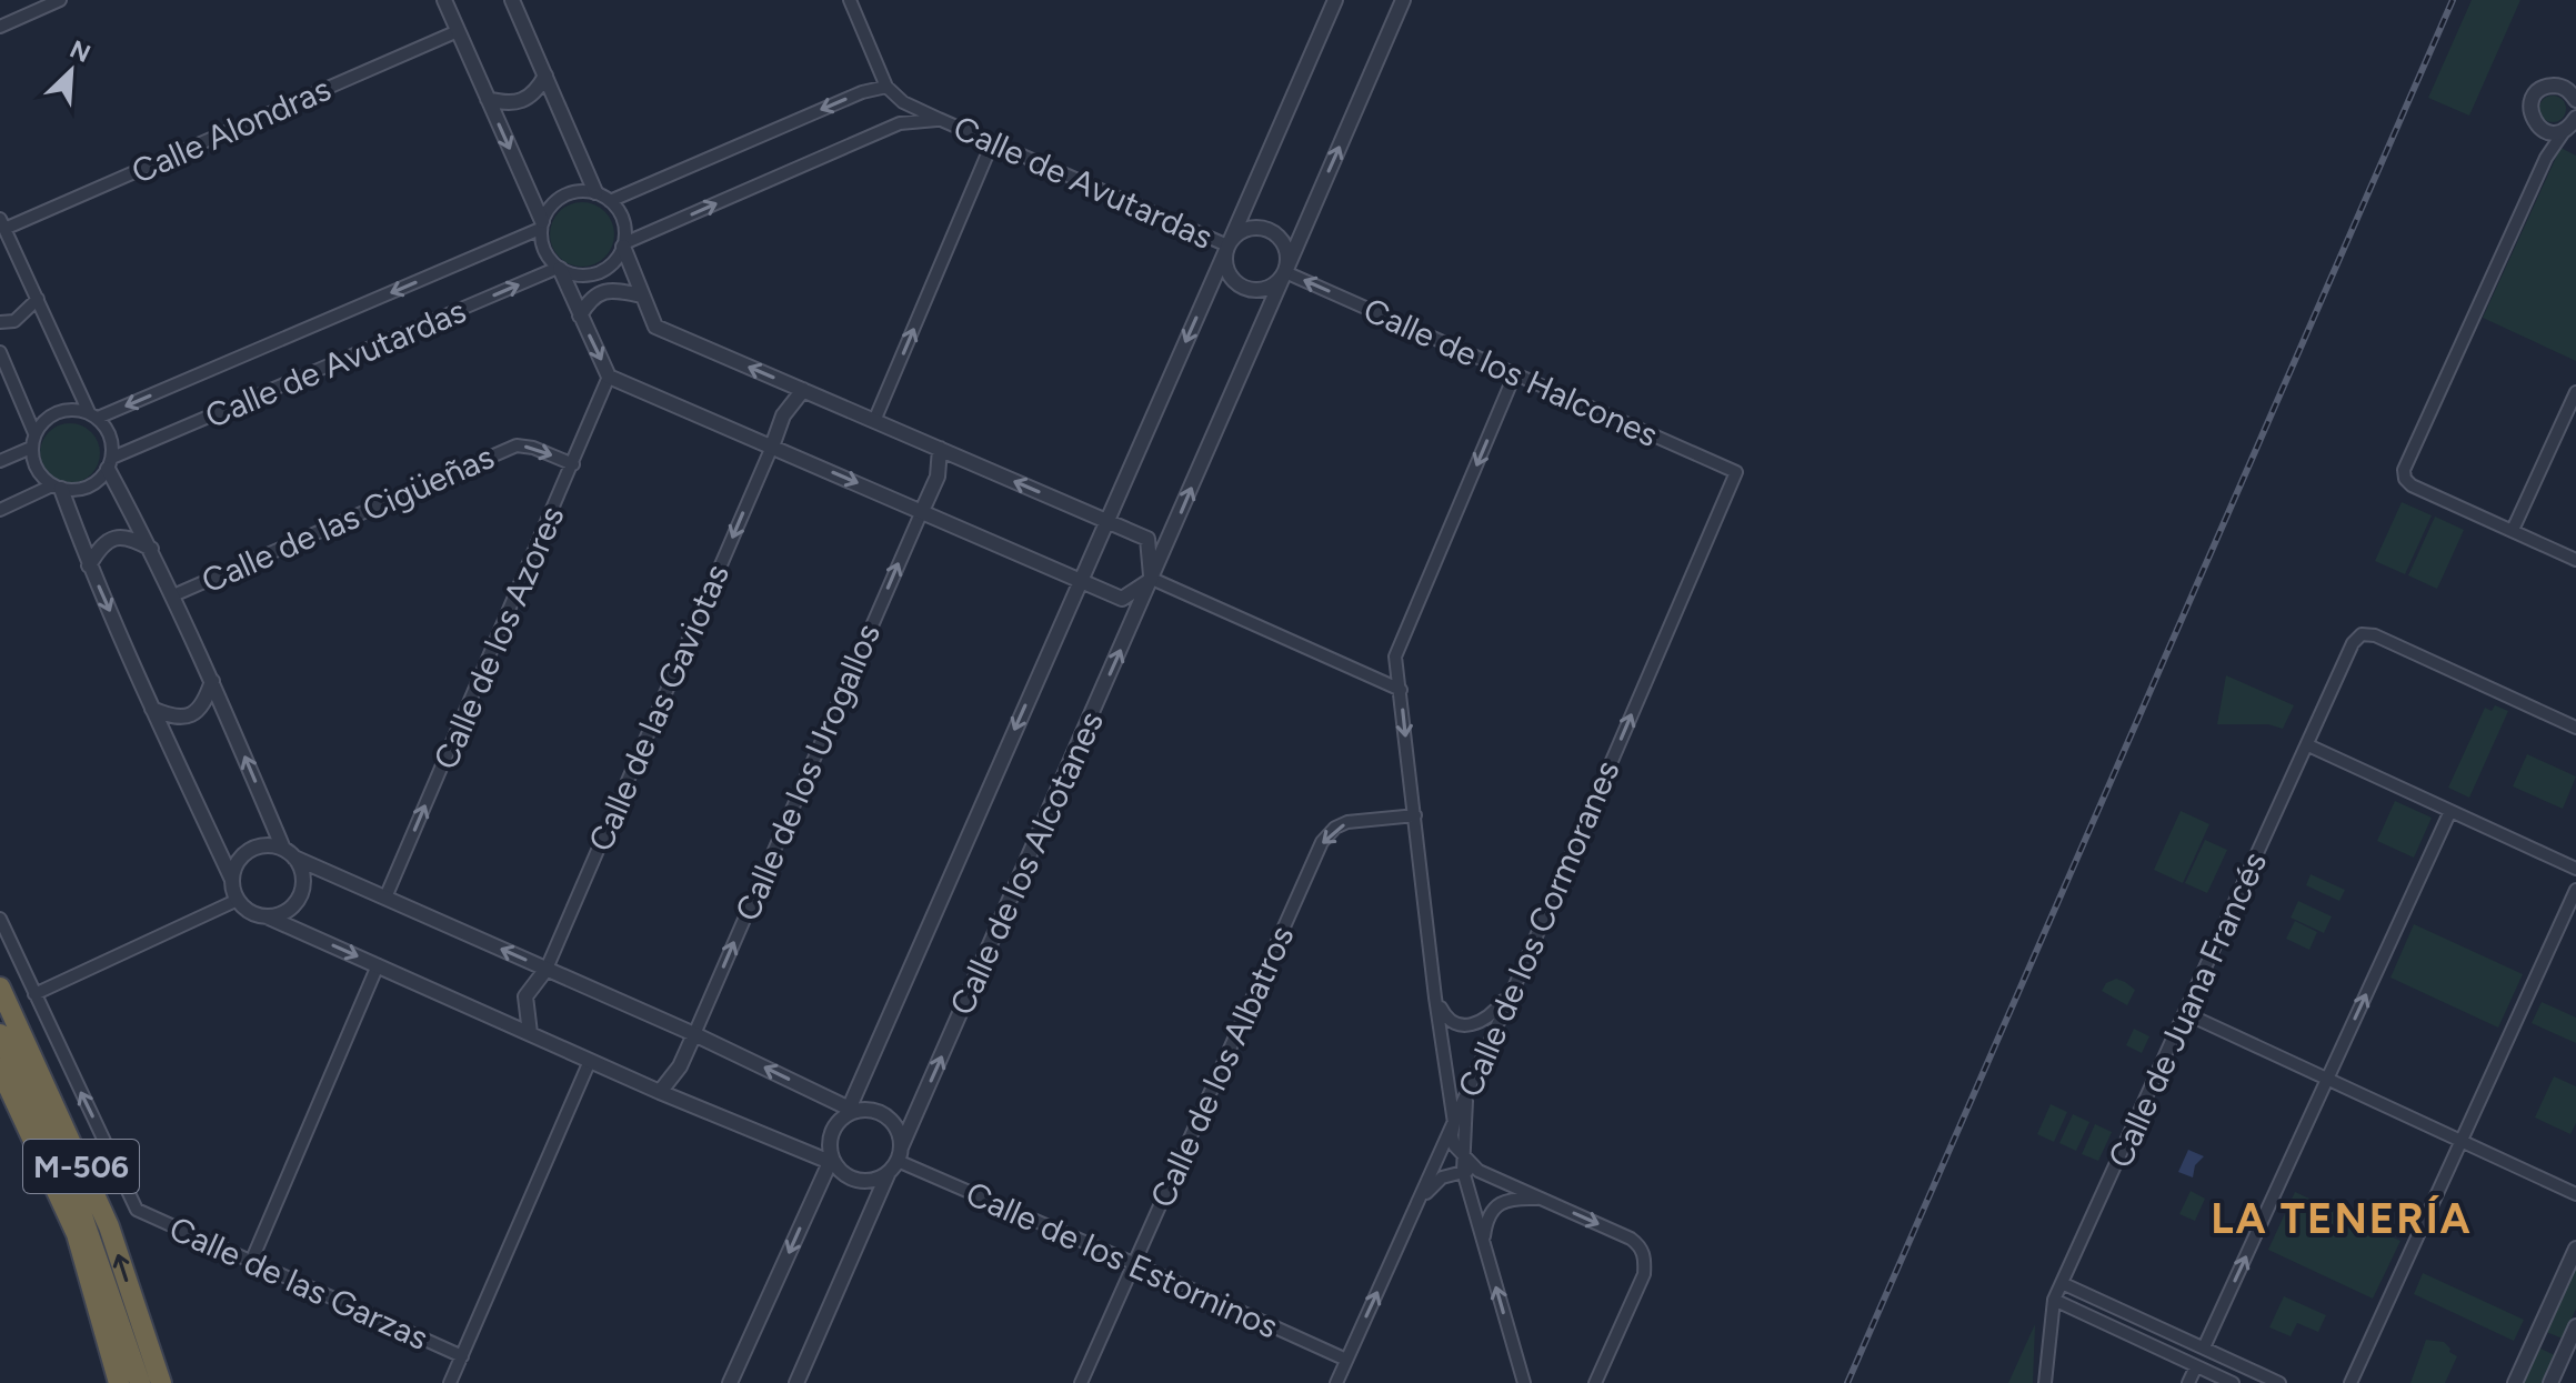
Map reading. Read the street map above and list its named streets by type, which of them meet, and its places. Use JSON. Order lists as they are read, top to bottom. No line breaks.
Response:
{"streets":{"highway":["M-506"],"street":["Calle Alondras","Calle de Avutardas","Calle de los Halcones","Calle de las Cigüeñas","Calle de los Azores","Calle de las Gaviotas","Calle de los Urogallos","Calle de los Alcotanes","Calle de los Cormoranes","Calle de Juana Francés","Calle de los Albatros","Calle de los Estorninos","Calle de las Garzas"]},"crossings":[["Calle de Avutardas","Calle de los Halcones"],["Calle de Avutardas","Calle de los Alcotanes"],["Calle de los Halcones","Calle de los Alcotanes"],["Calle de los Halcones","Calle de los Cormoranes"],["Calle de las Cigüeñas","Calle de los Azores"],["Calle de los Alcotanes","Calle de los Estorninos"],["Calle de los Cormoranes","Calle de los Estorninos"],["Calle de los Albatros","Calle de los Estorninos"]],"one_way":["Calle de los Halcones","Calle de las Cigüeñas","Calle de los Azores","Calle de las Gaviotas","Calle de los Urogallos","Calle de los Cormoranes","Calle de los Albatros","Calle de las Garzas"],"districts":["LA TENERÍA"],"north":"top right"}
